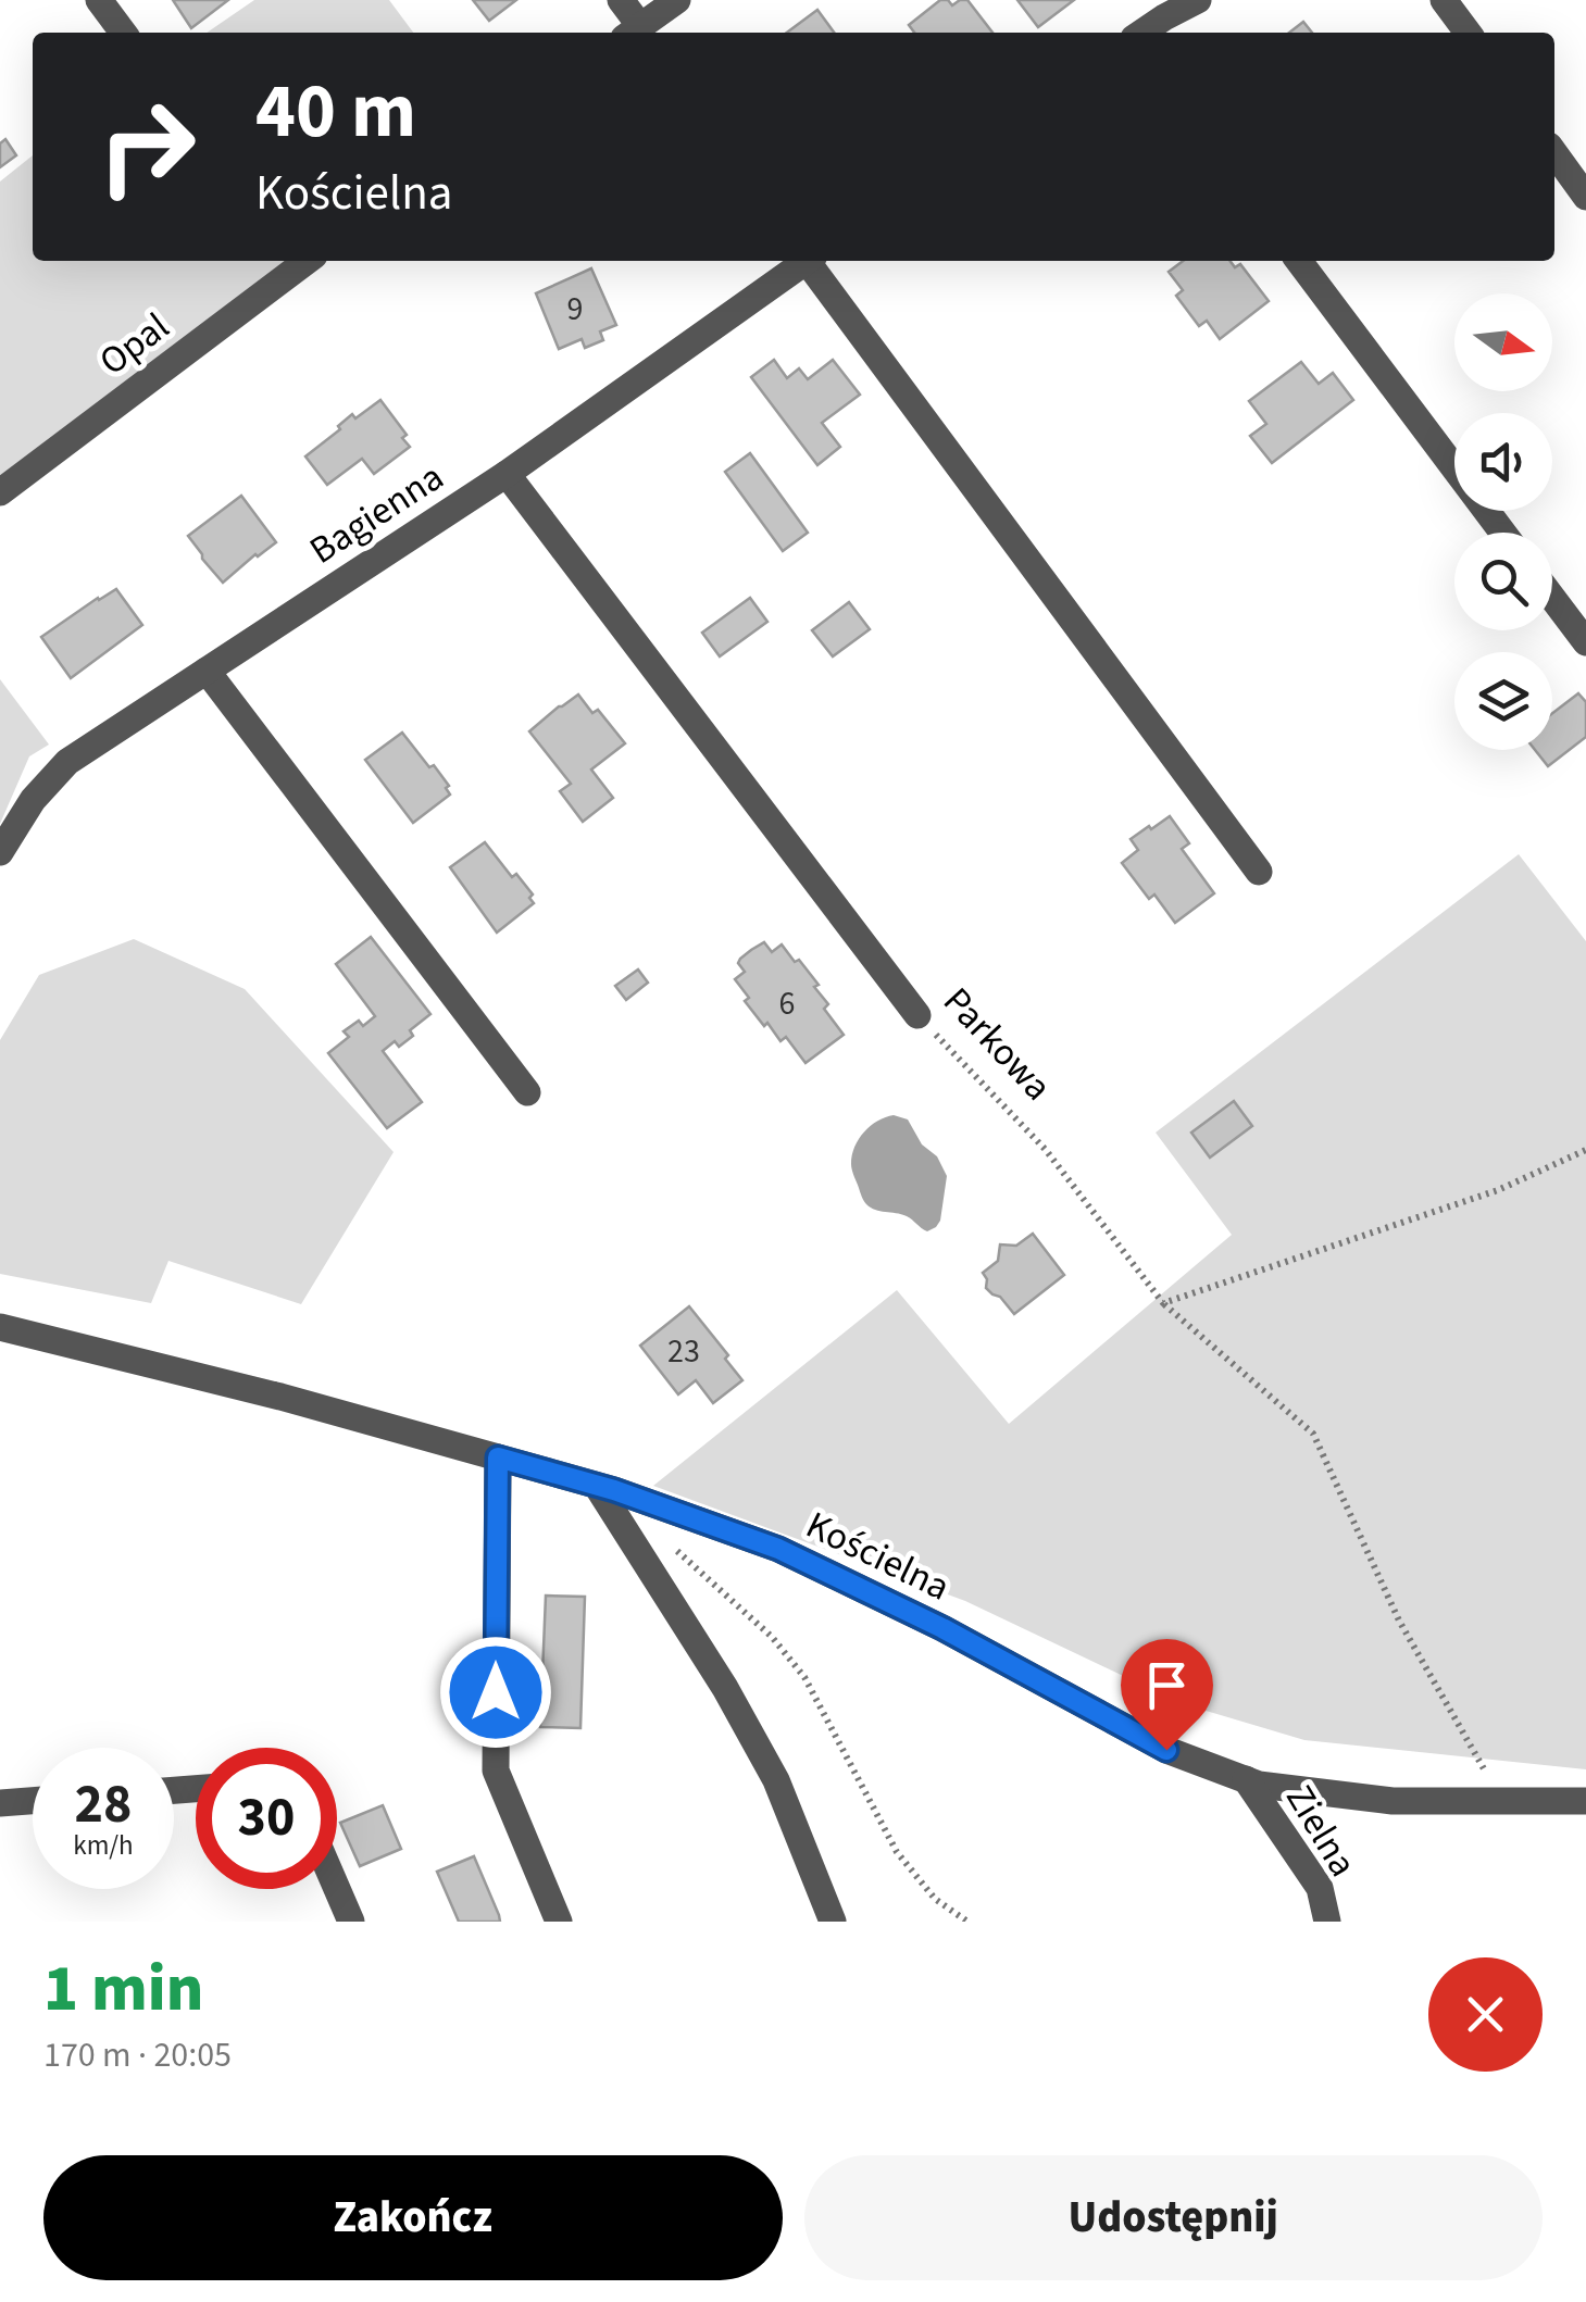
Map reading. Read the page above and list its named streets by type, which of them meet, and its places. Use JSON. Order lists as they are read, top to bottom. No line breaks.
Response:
{"streets":{"street":["Opal","Bagienna","Parkowa","Kościelna","Zielna"]},"crossings":[["Bagienna","Parkowa"],["Parkowa","Kościelna"],["Kościelna","Zielna"]],"house_numbers":["9","6","23"],"north":"right","page":{"turn":["40 m","Kościelna"],"speed":"28 km/h","limit":"30","heading":["1 min","170 m · 20:05"],"buttons":["Zakończ","Udostępnij"]}}
